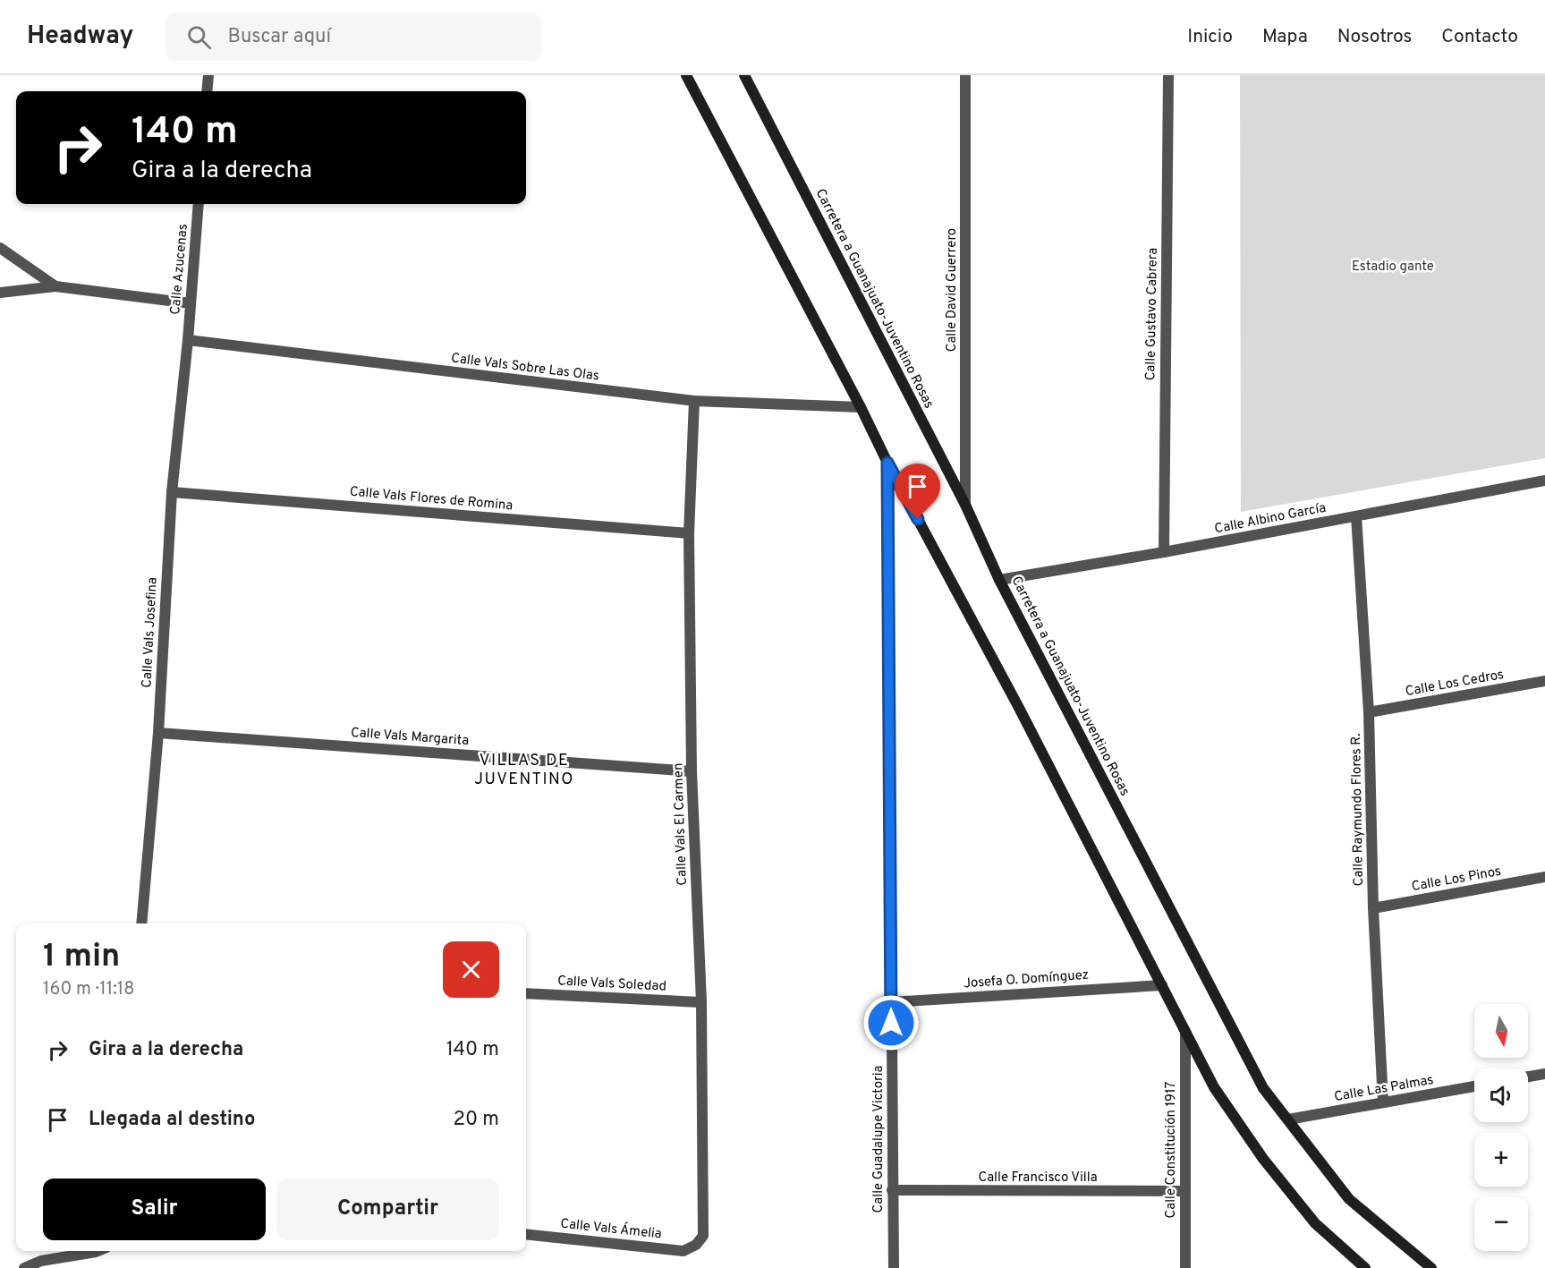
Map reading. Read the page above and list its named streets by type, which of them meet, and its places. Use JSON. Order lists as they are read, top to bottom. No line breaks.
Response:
{"streets":{"main road":["Carretera a Guanajuato-Juventino Rosas"],"street":["Calle Azucenas","Calle David Guerrero","Calle Gustavo Cabrera","Calle Vals Sobre Las Olas","Calle Vals Flores de Romina","Calle Albino García","Calle Vals Josefina","Calle Los Cedros","Calle Vals Margarita","Calle Raymundo Flores R.","Calle Vals El Carmen","Calle Los Pinos","Josefa O. Domínguez","Calle Vals Soledad","Calle Las Palmas","Calle Guadalupe Victoria","Calle Constitución 1917","Calle Francisco Villa","Calle Vals Ámelia"]},"crossings":[["Calle Azucenas","Calle Vals Sobre Las Olas"],["Calle Azucenas","Calle Vals Josefina"],["Calle David Guerrero","Carretera a Guanajuato-Juventino Rosas"],["Carretera a Guanajuato-Juventino Rosas","Calle Albino García"],["Carretera a Guanajuato-Juventino Rosas","Calle Las Palmas"],["Calle Gustavo Cabrera","Calle Albino García"],["Calle Vals Sobre Las Olas","Calle Vals Josefina"],["Calle Vals Sobre Las Olas","Calle Vals El Carmen"],["Calle Vals Flores de Romina","Calle Vals Josefina"],["Calle Vals Flores de Romina","Calle Vals El Carmen"],["Calle Albino García","Calle Raymundo Flores R."],["Calle Vals Josefina","Calle Vals Margarita"],["Calle Los Cedros","Calle Raymundo Flores R."],["Calle Vals Margarita","Calle Vals El Carmen"],["Calle Raymundo Flores R.","Calle Los Pinos"],["Calle Raymundo Flores R.","Calle Las Palmas"],["Calle Vals El Carmen","Calle Vals Soledad"],["Calle Vals El Carmen","Calle Vals Ámelia"],["Josefa O. Domínguez","Calle Guadalupe Victoria"],["Calle Guadalupe Victoria","Calle Francisco Villa"],["Calle Constitución 1917","Calle Francisco Villa"]],"districts":["VILLAS DE JUVENTINO"],"parks":["Estadio gante"],"north":"bottom","page":{"header":"Headway","search":"Buscar aquí","nav":["Inicio","Mapa","Nosotros","Contacto"],"turn":["140 m","Gira a la derecha"],"heading":["1 min","160 m · 11:18"],"map_buttons":["+","−"],"list":[{"name":"Gira a la derecha","value":"140 m"},{"name":"Llegada al destino","value":"20 m"}],"buttons":["Salir","Compartir"]}}
